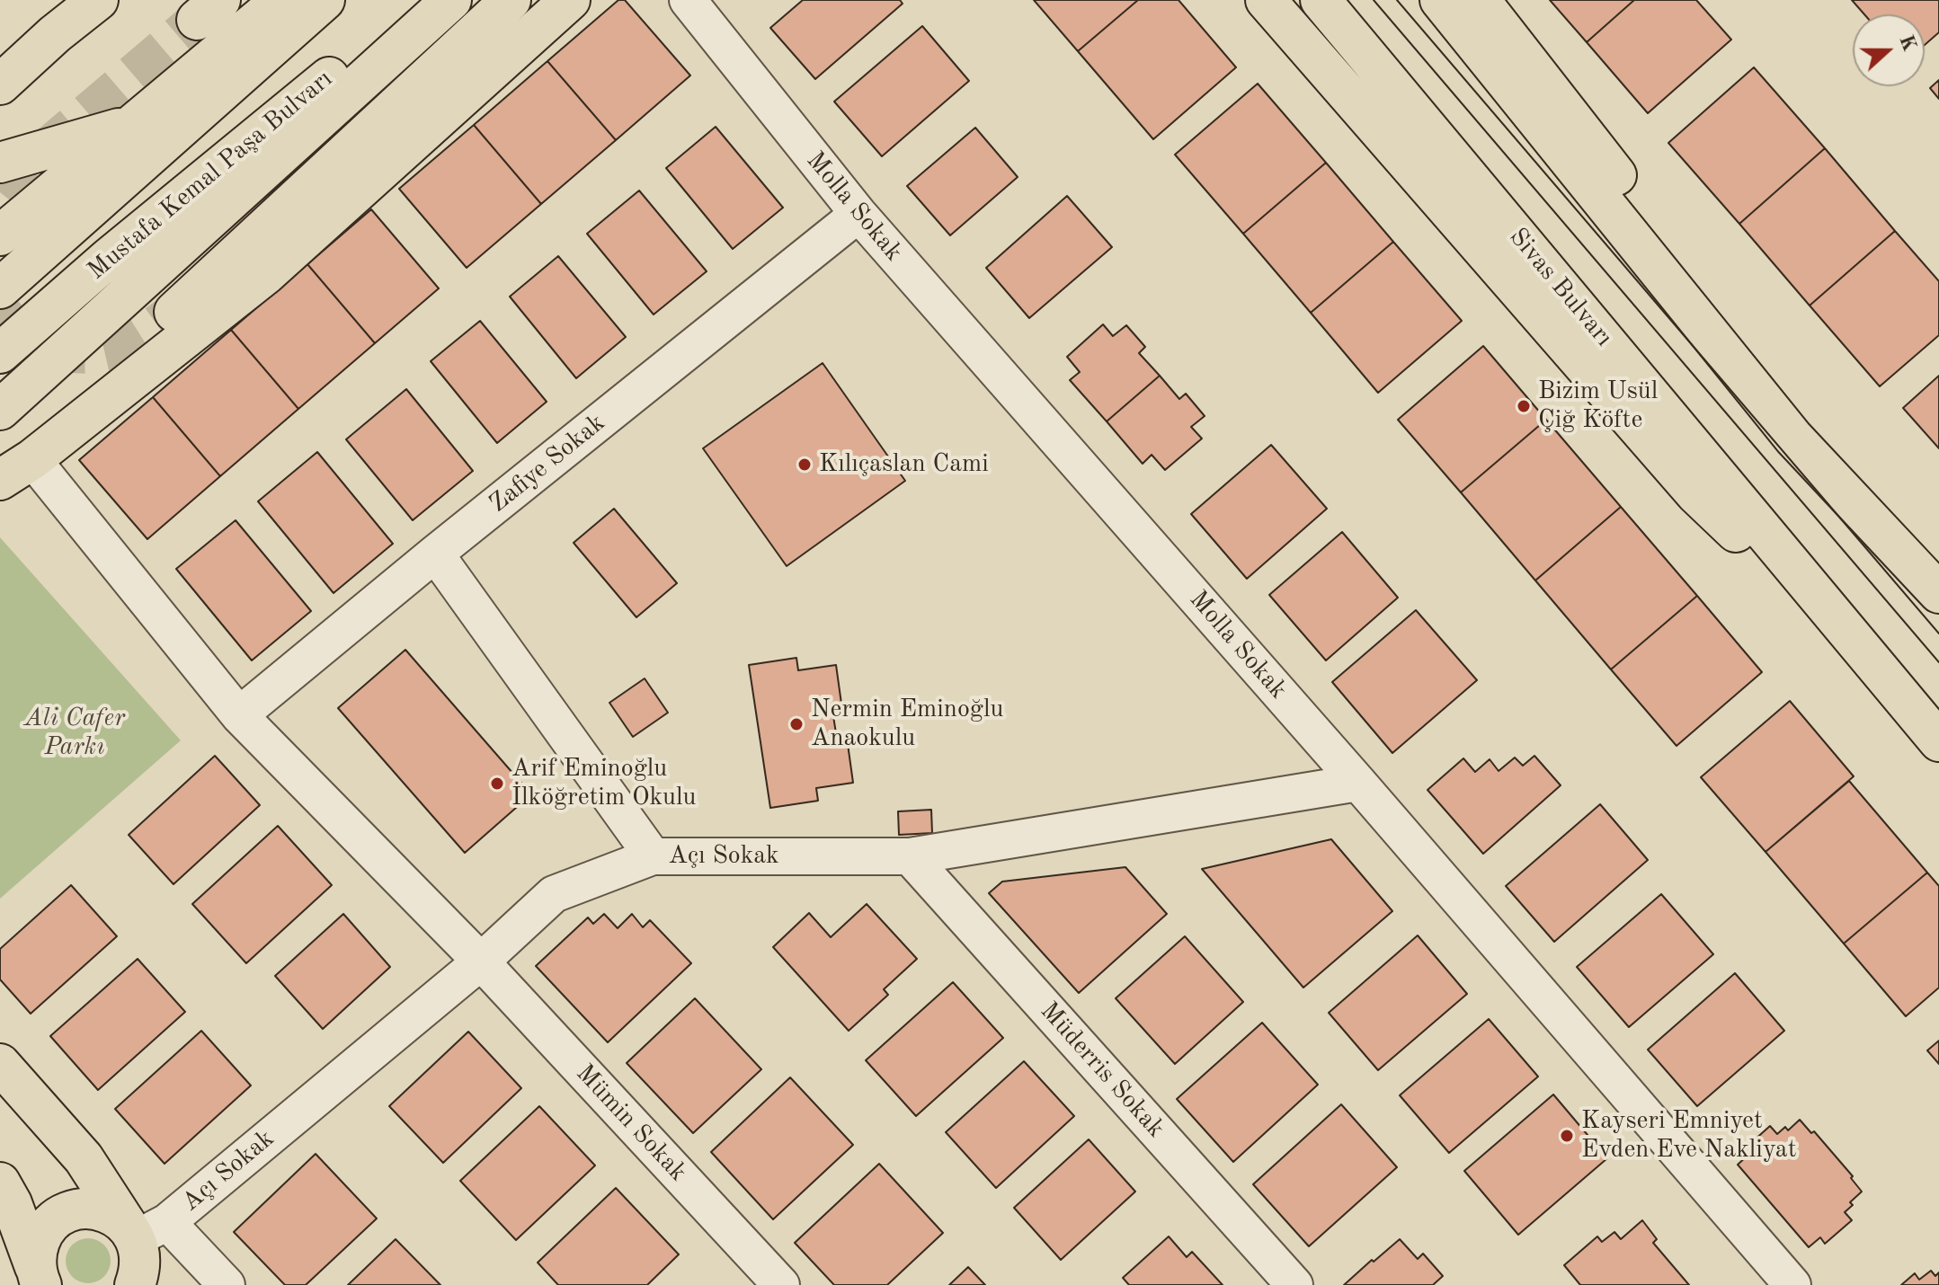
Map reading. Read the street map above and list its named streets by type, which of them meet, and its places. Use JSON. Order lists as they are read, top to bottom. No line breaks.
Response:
{"streets":{"main road":["Mustafa Kemal Paşa Bulvarı","Sivas Bulvarı"],"street":["Molla Sokak","Zafiye Sokak","Açı Sokak","Müderris Sokak","Mümin Sokak"]},"crossings":[["Molla Sokak","Zafiye Sokak"],["Molla Sokak","Açı Sokak"],["Zafiye Sokak","Mümin Sokak"],["Açı Sokak","Müderris Sokak"],["Açı Sokak","Mümin Sokak"]],"parks":["Ali Cafer Parkı"],"places":["Bizim Usül Çiğ Köfte","Kılıçaslan Cami","Nermin Eminoğlu Anaokulu","Arif Eminoğlu İlköğretim Okulu","Kayseri Emniyet Evden Eve Nakliyat"],"north":"right"}
